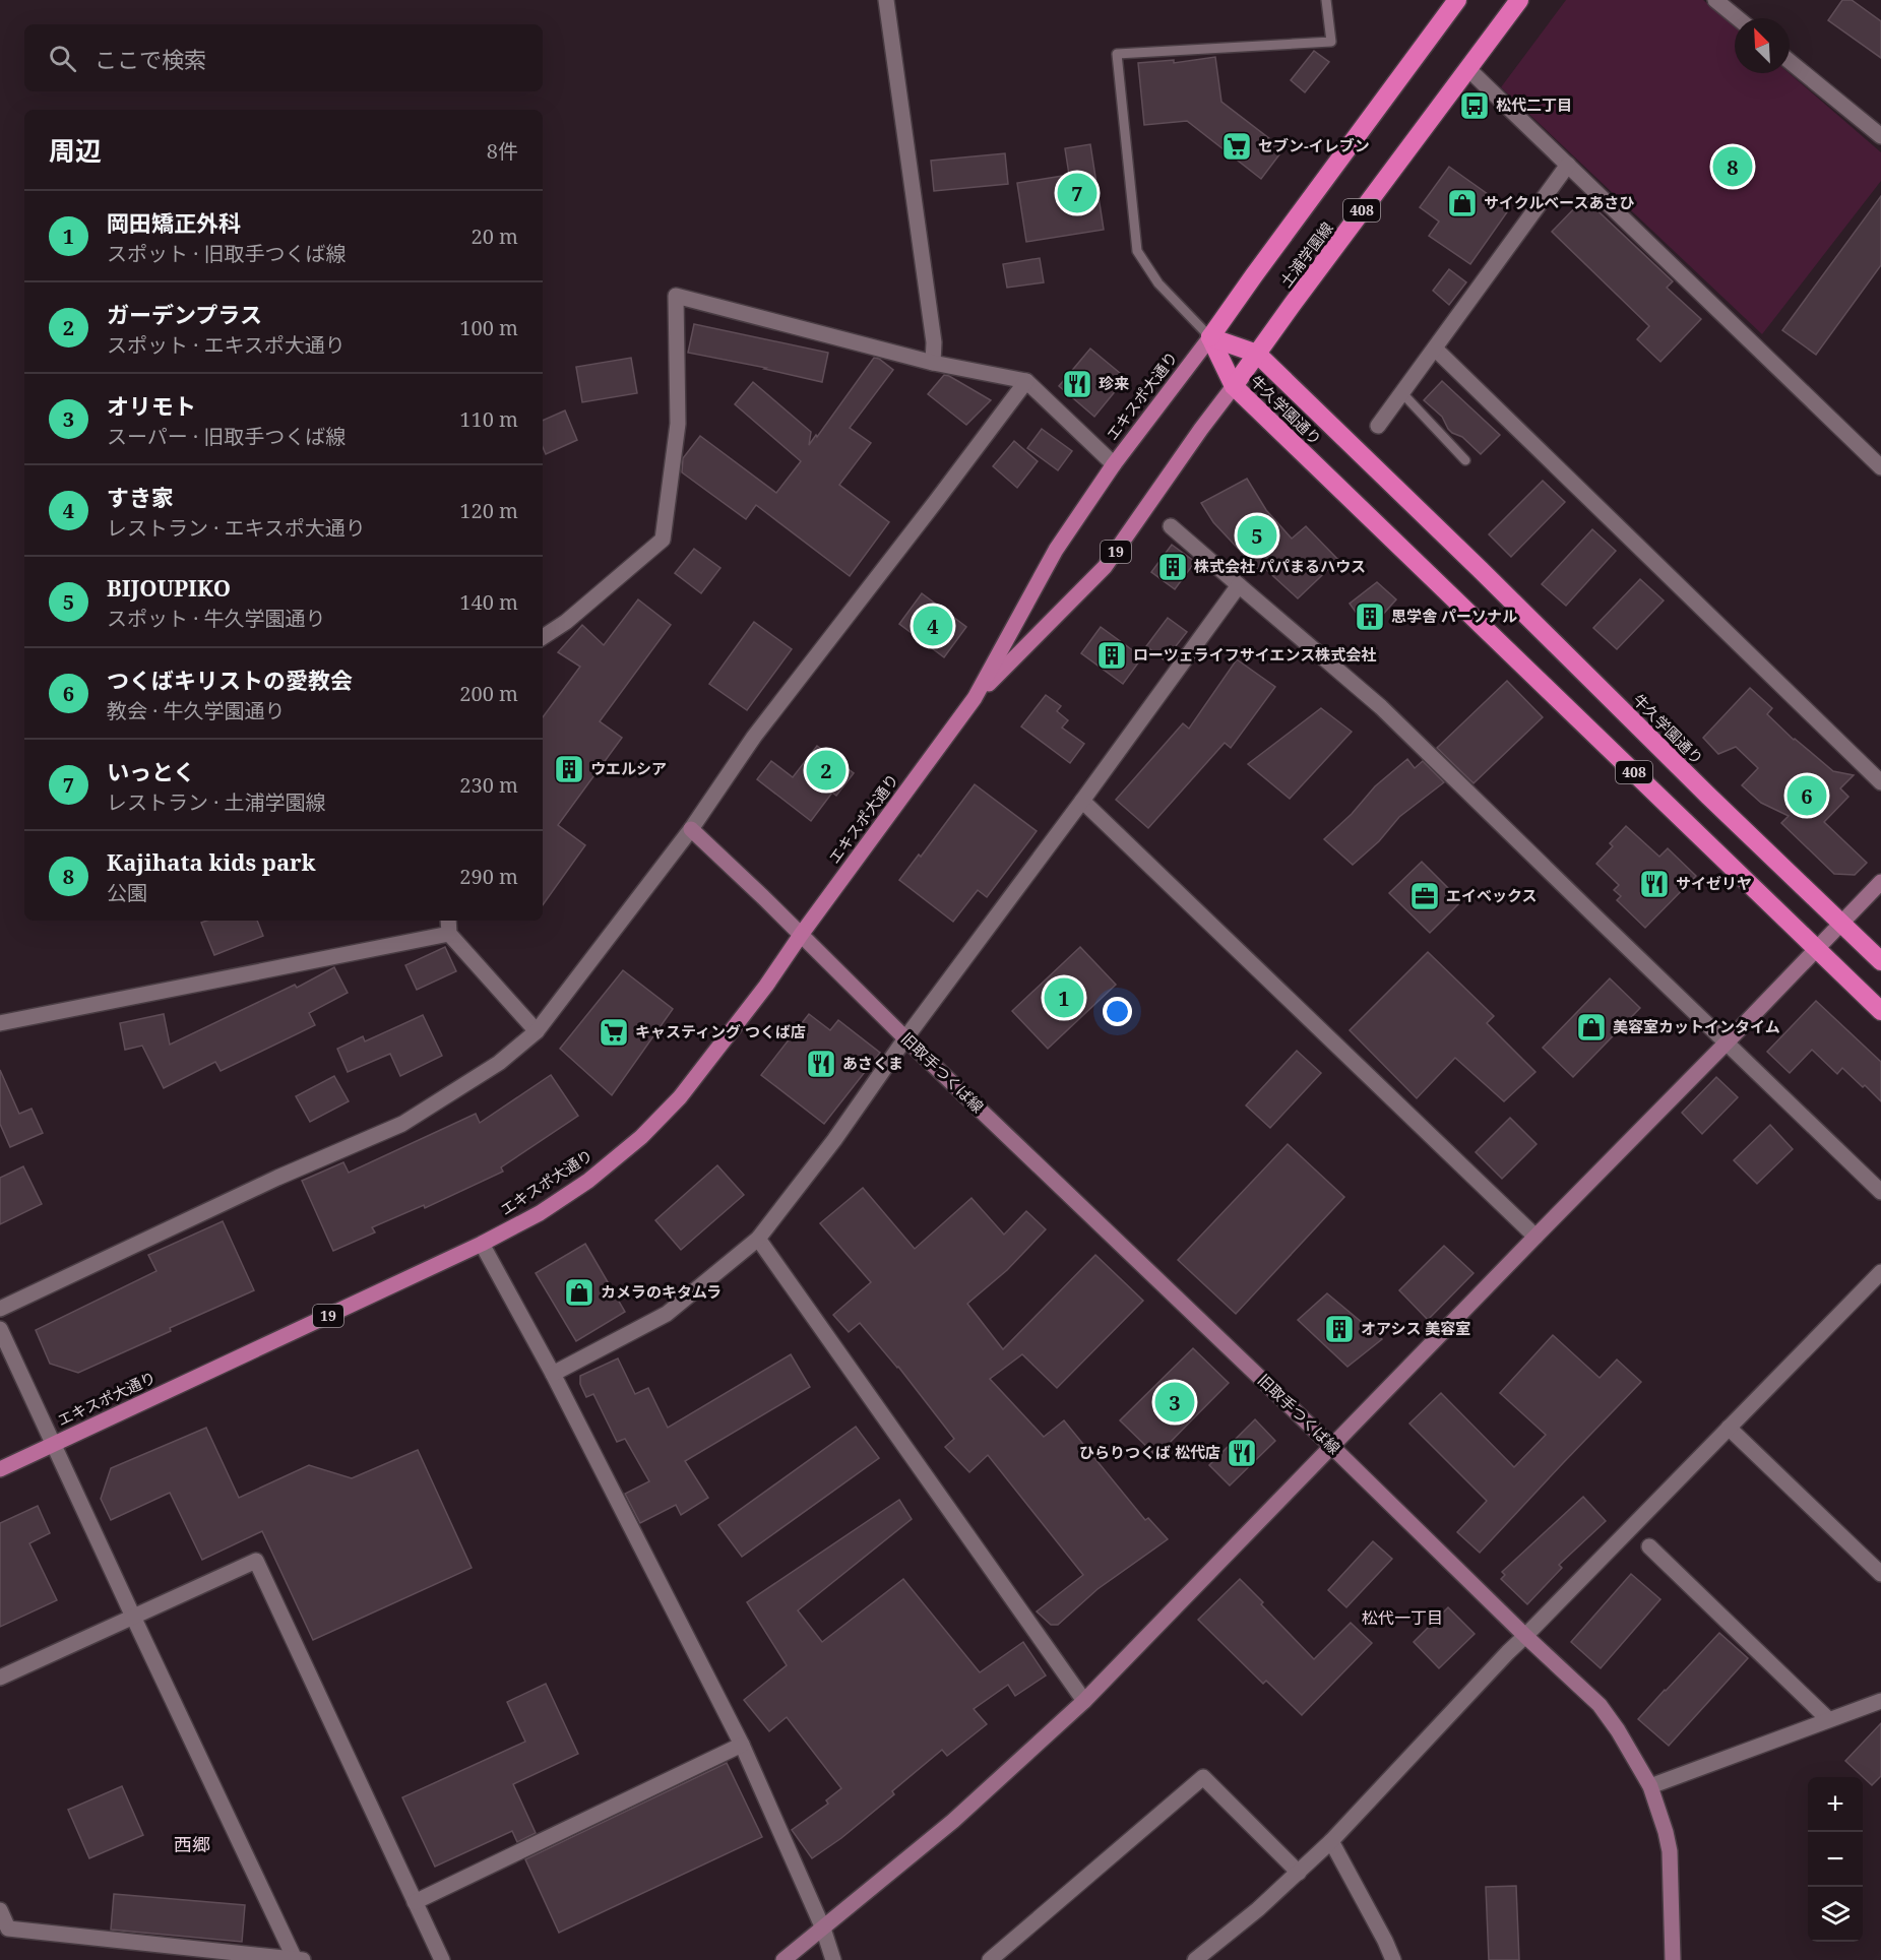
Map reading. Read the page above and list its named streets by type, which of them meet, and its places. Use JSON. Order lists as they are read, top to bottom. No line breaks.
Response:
{"streets":{"highway":["408","土浦学園線","牛久学園通り"],"main road":["エキスポ大通り","19"],"street":["旧取手つくば線"]},"crossings":[["土浦学園線","エキスポ大通り"],["土浦学園線","牛久学園通り"],["エキスポ大通り","牛久学園通り"],["エキスポ大通り","旧取手つくば線"]],"districts":["松代一丁目","西郷"],"places":{"bus stop":["松代二丁目"],"supermarket":["セブン-イレブン","キャスティング つくば店"],"shop":["サイクルベースあさひ","美容室カットインタイム","カメラのキタムラ"],"restaurant":["珍来","サイゼリヤ","あさくま","ひらりつくば 松代店"],"building":["株式会社 パパまるハウス","思学舎 パーソナル","ローツェライフサイエンス株式会社","ウエルシア","オアシス 美容室"],"office":["エイベックス"]},"north":"top left","page":{"search":"ここで検索","heading":["周辺","8件"],"pins":["8","7","5","4","2","6","1","3"],"list":[{"mark":"1","name":"岡田矯正外科","note":"スポット · 旧取手つくば線","value":"20 m"},{"mark":"2","name":"ガーデンプラス","note":"スポット · エキスポ大通り","value":"100 m"},{"mark":"3","name":"オリモト","note":"スーパー · 旧取手つくば線","value":"110 m"},{"mark":"4","name":"すき家","note":"レストラン · エキスポ大通り","value":"120 m"},{"mark":"5","name":"BIJOUPIKO","note":"スポット · 牛久学園通り","value":"140 m"},{"mark":"6","name":"つくばキリストの愛教会","note":"教会 · 牛久学園通り","value":"200 m"},{"mark":"7","name":"いっとく","note":"レストラン · 土浦学園線","value":"230 m"},{"mark":"8","name":"Kajihata kids park","note":"公園","value":"290 m"}],"map_buttons":["+","−"]}}
